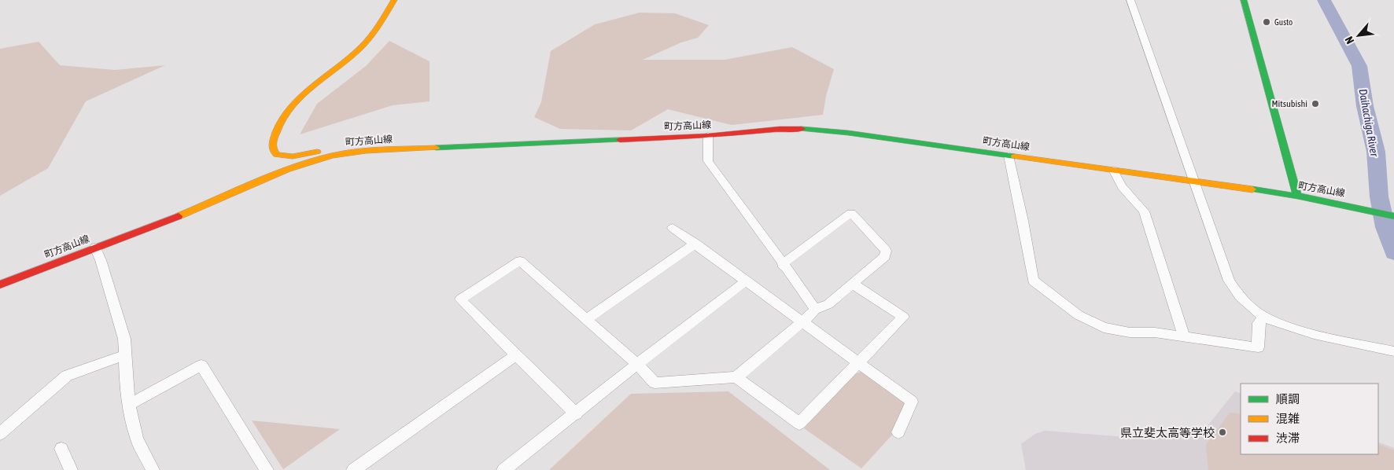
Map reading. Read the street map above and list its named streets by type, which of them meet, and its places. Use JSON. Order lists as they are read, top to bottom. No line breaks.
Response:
{"streets":{"main road":["町方高山線"]},"water":["Daihachiga River"],"places":["Gusto","Mitsubishi","県立斐太高等学校"],"legend":["順調","混雑","渋滞"],"north":"bottom left"}
